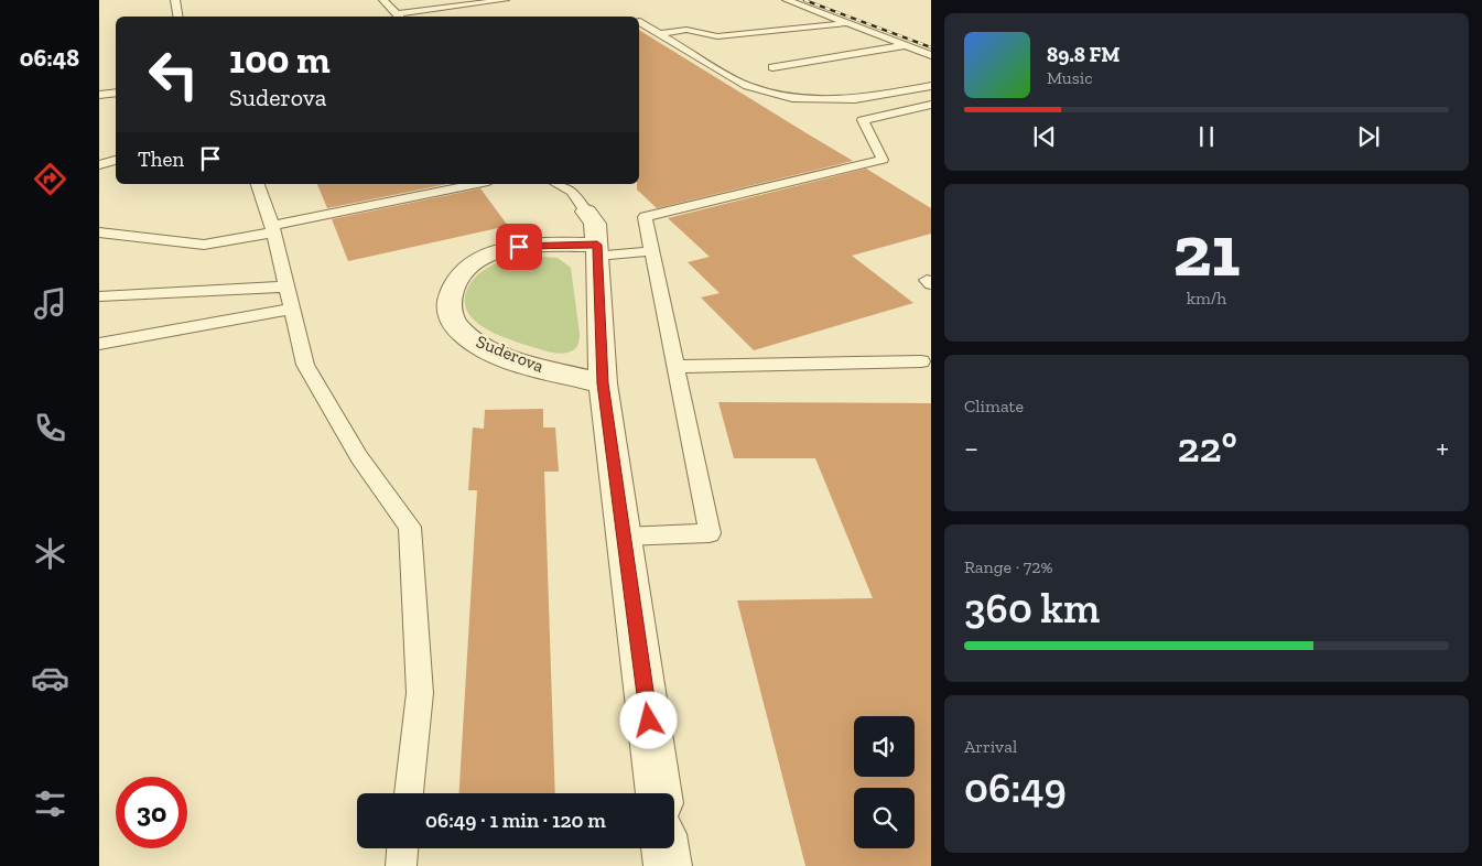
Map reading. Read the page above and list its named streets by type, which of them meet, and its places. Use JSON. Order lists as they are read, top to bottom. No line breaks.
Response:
{"streets":{"street":["Suderova"]},"page":{"tabs":"06:48","turn":["100 m","Suderova"],"song":["89.8 FM","Music"],"then":"Then","tile":[["21","km/h"],"Climate",["Range · 72%","360 km"],["Arrival","06:49"]],"heat":["−","22°","+"],"limit":"30","trip":"06:49 · 1 min · 120 m"}}
